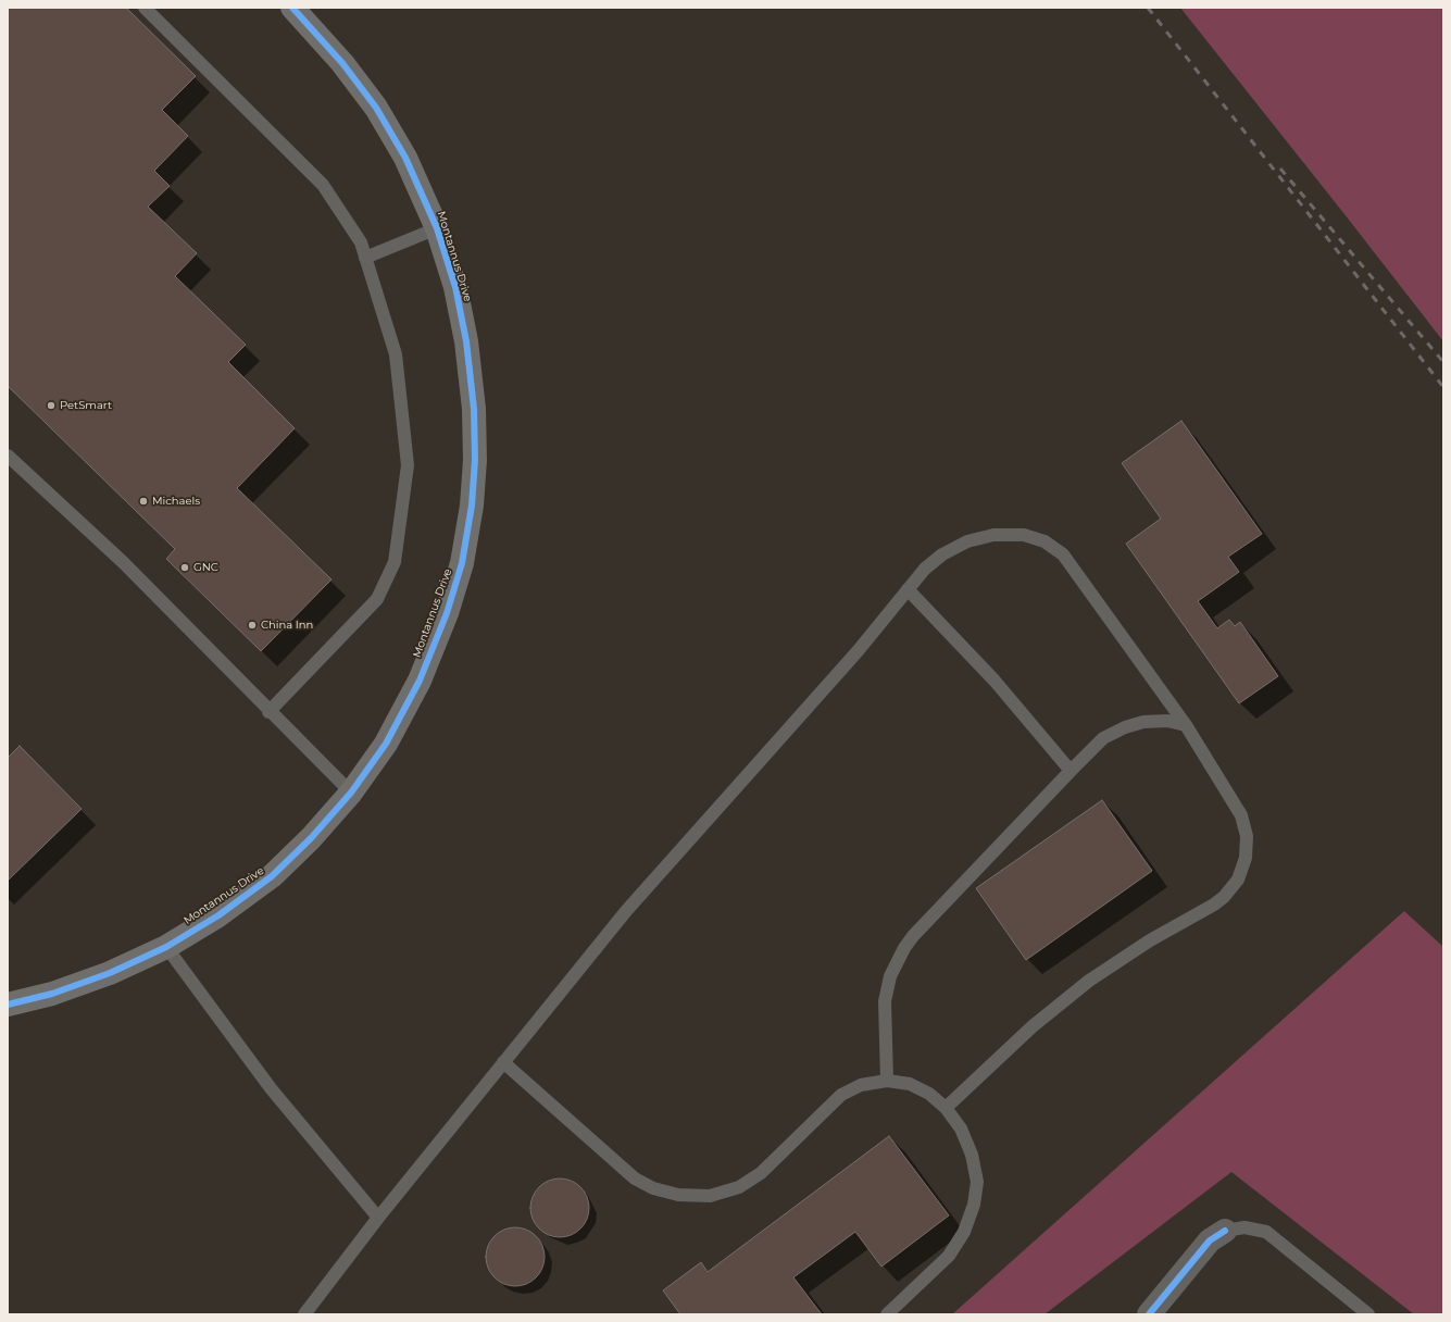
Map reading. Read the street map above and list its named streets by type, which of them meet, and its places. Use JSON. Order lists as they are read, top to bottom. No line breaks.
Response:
{"streets":{"street":["Montannus Drive"]},"places":["PetSmart","Michaels","GNC","China Inn"]}
